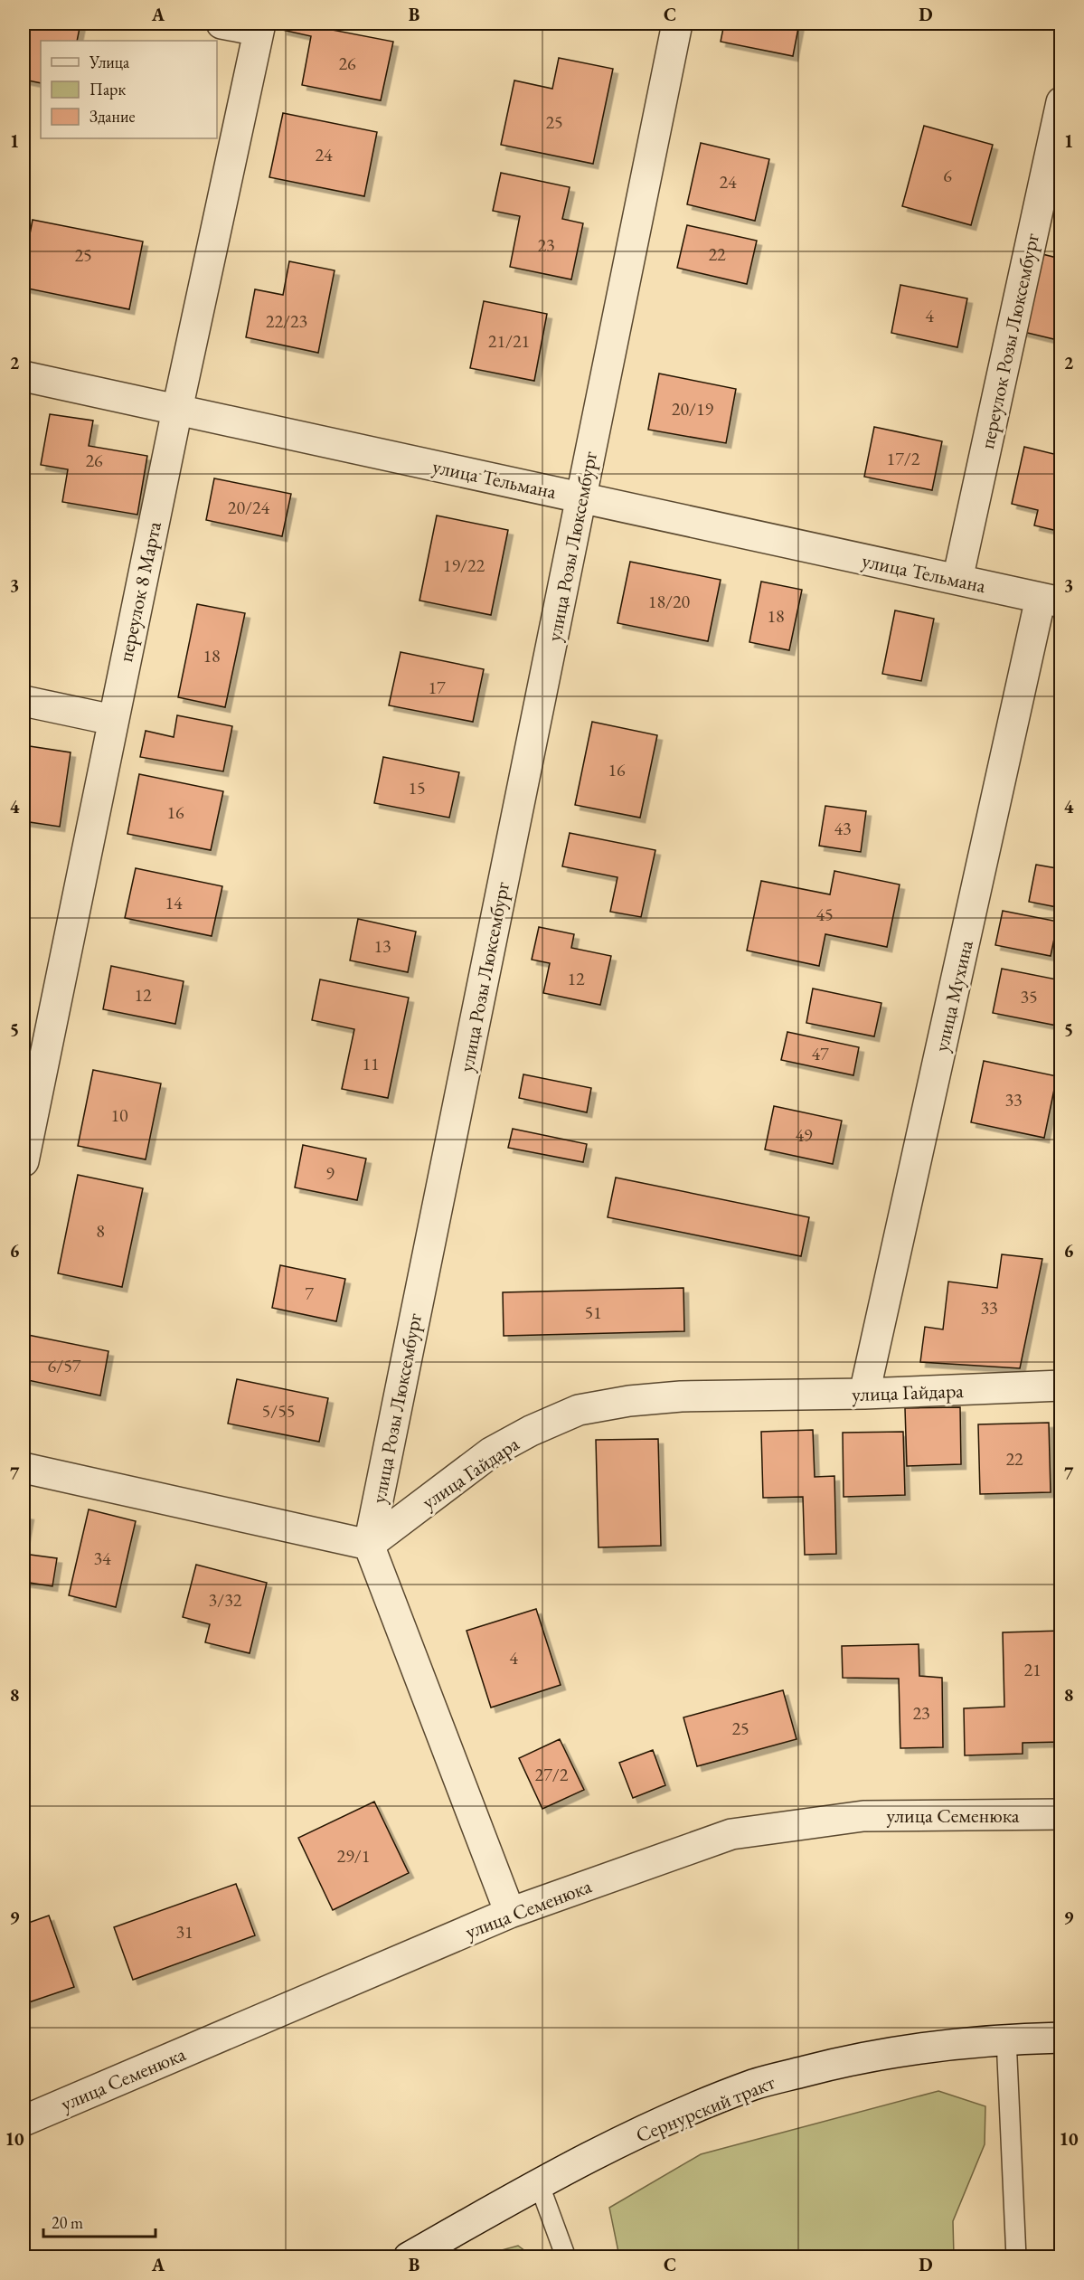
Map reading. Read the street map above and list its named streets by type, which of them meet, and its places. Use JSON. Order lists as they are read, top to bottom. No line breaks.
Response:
{"streets":{"street":["переулок Розы Люксембург","улица Тельмана","улица Розы Люксембург","переулок 8 Марта","улица Мухина","улица Гайдара","улица Семенюка","Сернурский тракт"]},"crossings":[["переулок Розы Люксембург","улица Тельмана"],["улица Тельмана","улица Розы Люксембург"],["улица Тельмана","переулок 8 Марта"],["улица Тельмана","улица Мухина"],["улица Розы Люксембург","улица Гайдара"],["улица Мухина","улица Гайдара"]],"house_numbers":["26","25","24","6","24","23","22","25","4","22/23","21/21","20/19","17/2","26","20/24","19/22","18/20","18","18","17","16","15","16","43","14","45","13","12","12","35","47","11","33","10","49","9","8","7","33","51","6/57","5/55","22","34","3/32","4","21","23","25","27/2","29/1","31"],"legend":["Улица","Парк","Здание"],"scale_bar":"20 m","grid":{"columns":["A","B","C","D"],"rows":["1","2","3","4","5","6","7","8","9","10"]}}
